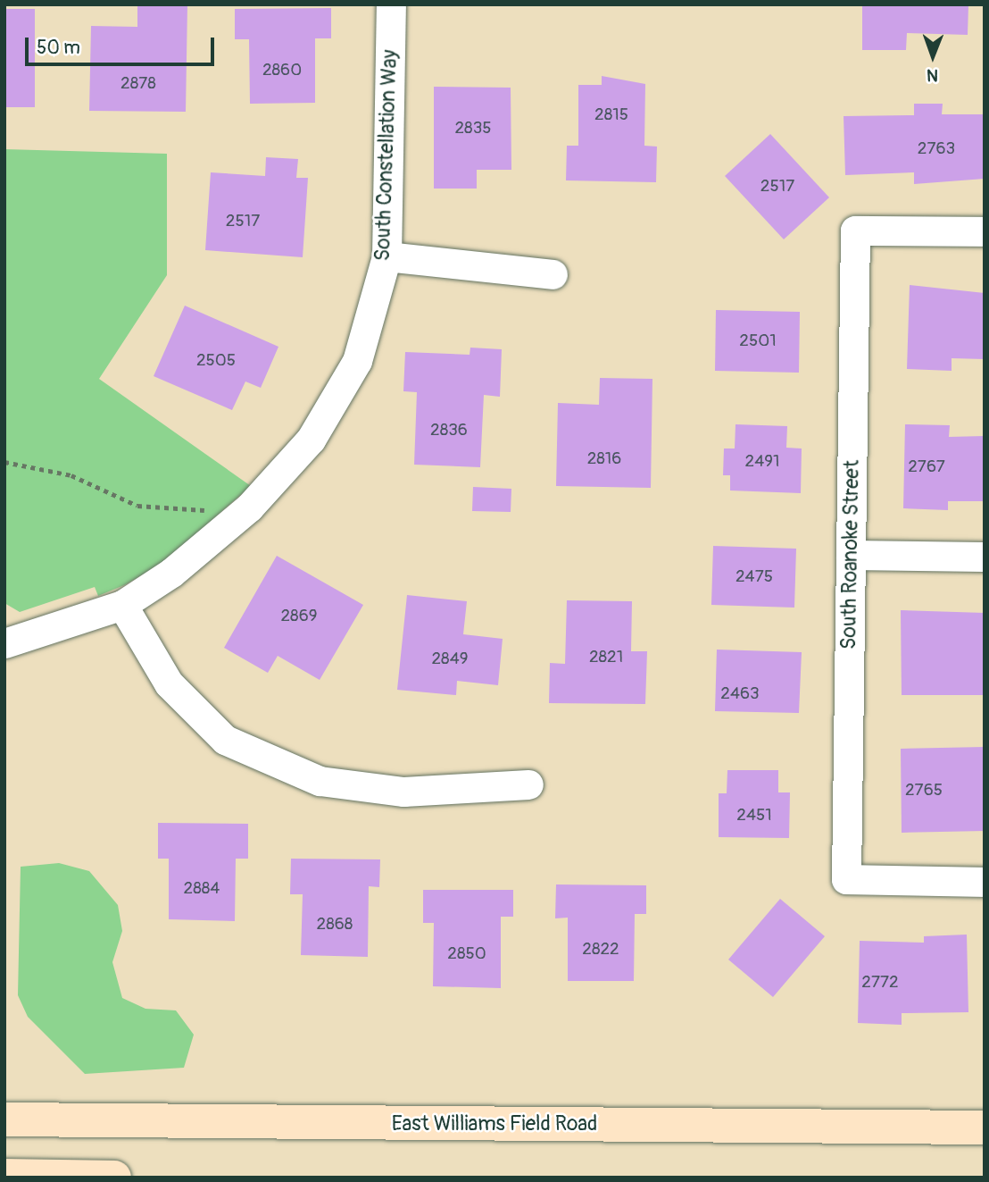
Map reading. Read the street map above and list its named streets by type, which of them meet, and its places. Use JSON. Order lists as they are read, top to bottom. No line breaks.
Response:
{"streets":{"main road":["East Williams Field Road"],"street":["South Constellation Way","South Roanoke Street"]},"house_numbers":["2860","2878","2815","2835","2763","2517","2517","2501","2505","2836","2816","2491","2767","2475","2869","2821","2849","2463","2765","2451","2884","2868","2822","2850","2772"],"scale_bar":"50 m","north":"bottom"}
